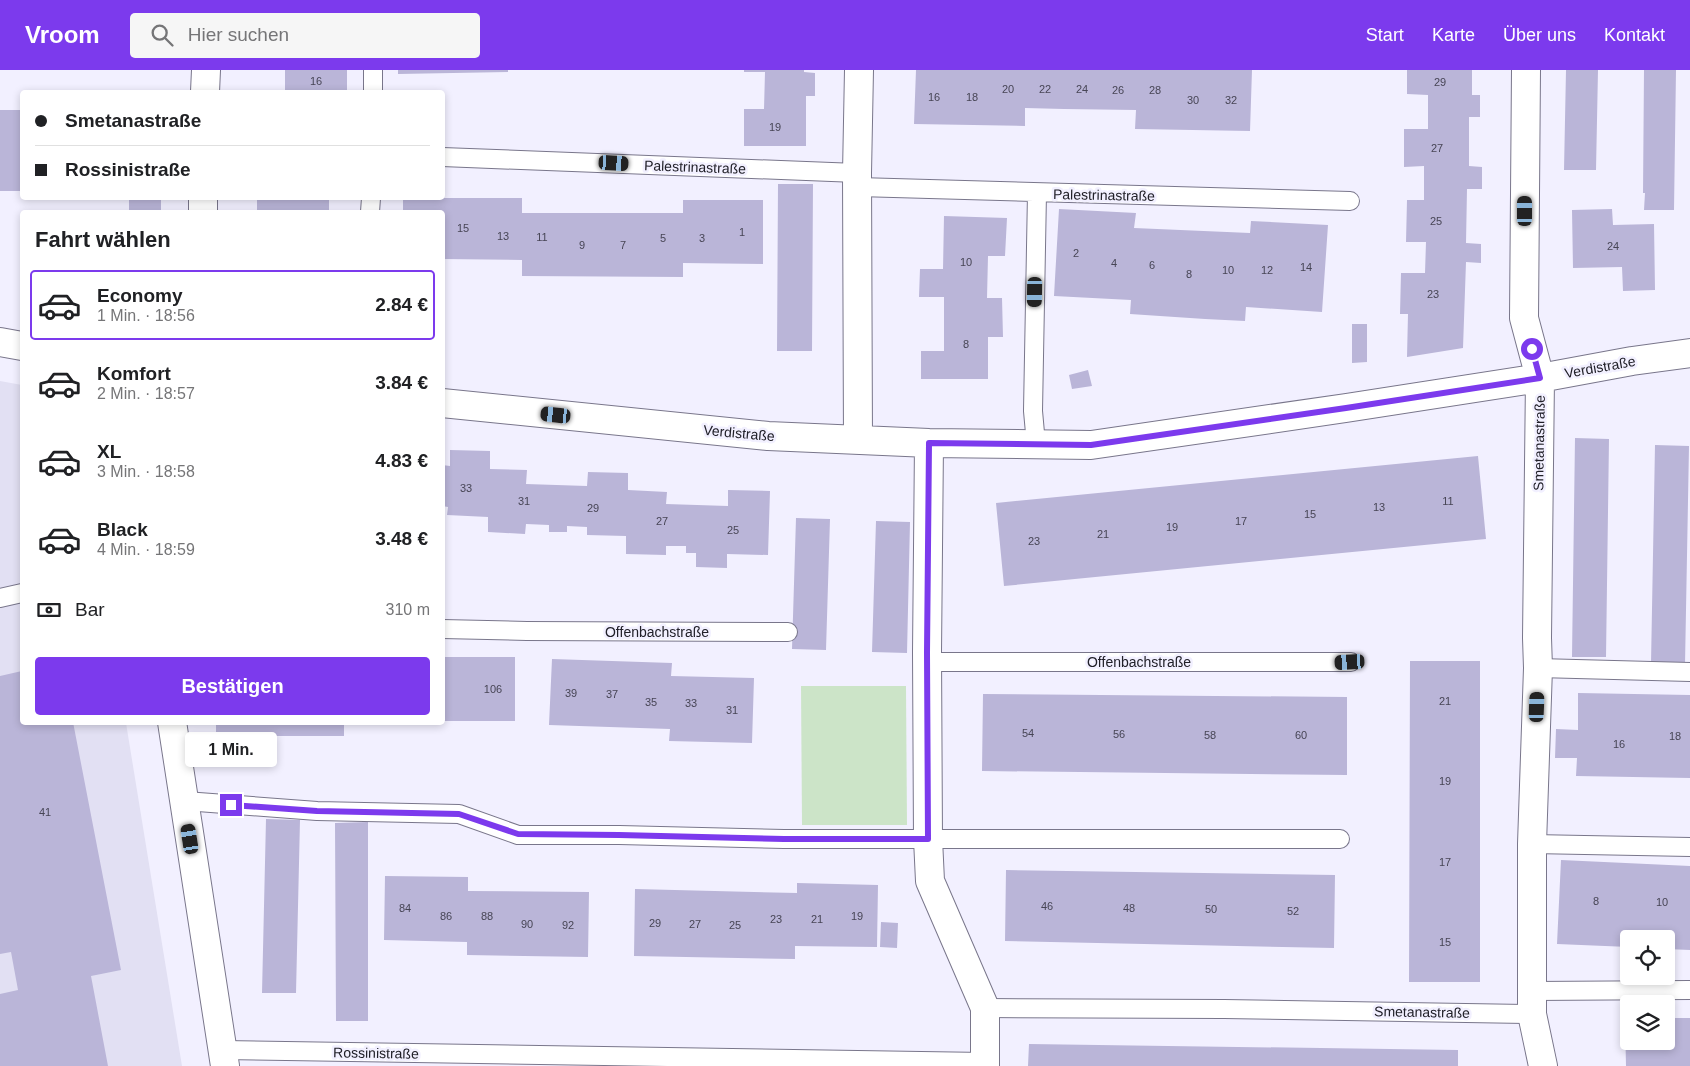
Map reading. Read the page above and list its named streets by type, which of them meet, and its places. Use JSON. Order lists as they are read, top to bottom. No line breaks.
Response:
{"streets":{"street":["Verdistraße","Smetanastraße","Rossinistraße"],"lane":["Palestrinastraße","Offenbachstraße"]},"crossings":[["Verdistraße","Smetanastraße"]],"house_numbers":["16","29","20","22","24","26","28","16","18","30","32","19","27","25","15","1","13","11","5","3","9","7","24","2","10","4","6","14","10","12","8","23","8","33","31","11","13","29","15","27","17","19","25","21","23","106","39","37","21","35","33","31","54","56","58","60","18","16","19","41","17","8","10","46","84","48","50","52","86","88","19","23","21","29","90","27","92","25","15"],"page":{"header":"Vroom","search":"Hier suchen","nav":["Start","Karte","Über uns","Kontakt"],"banner":["Smetanastraße","Rossinistraße"],"heading":"Fahrt wählen","list":[{"name":"Economy","note":"1 Min. · 18:56","value":"2.84 €"},{"name":"Komfort","note":"2 Min. · 18:57","value":"3.84 €"},{"name":"XL","note":"3 Min. · 18:58","value":"4.83 €"},{"name":"Black","note":"4 Min. · 18:59","value":"3.48 €"}],"pay":["Bar","310 m"],"buttons":"Bestätigen","bubble":"1 Min."}}
